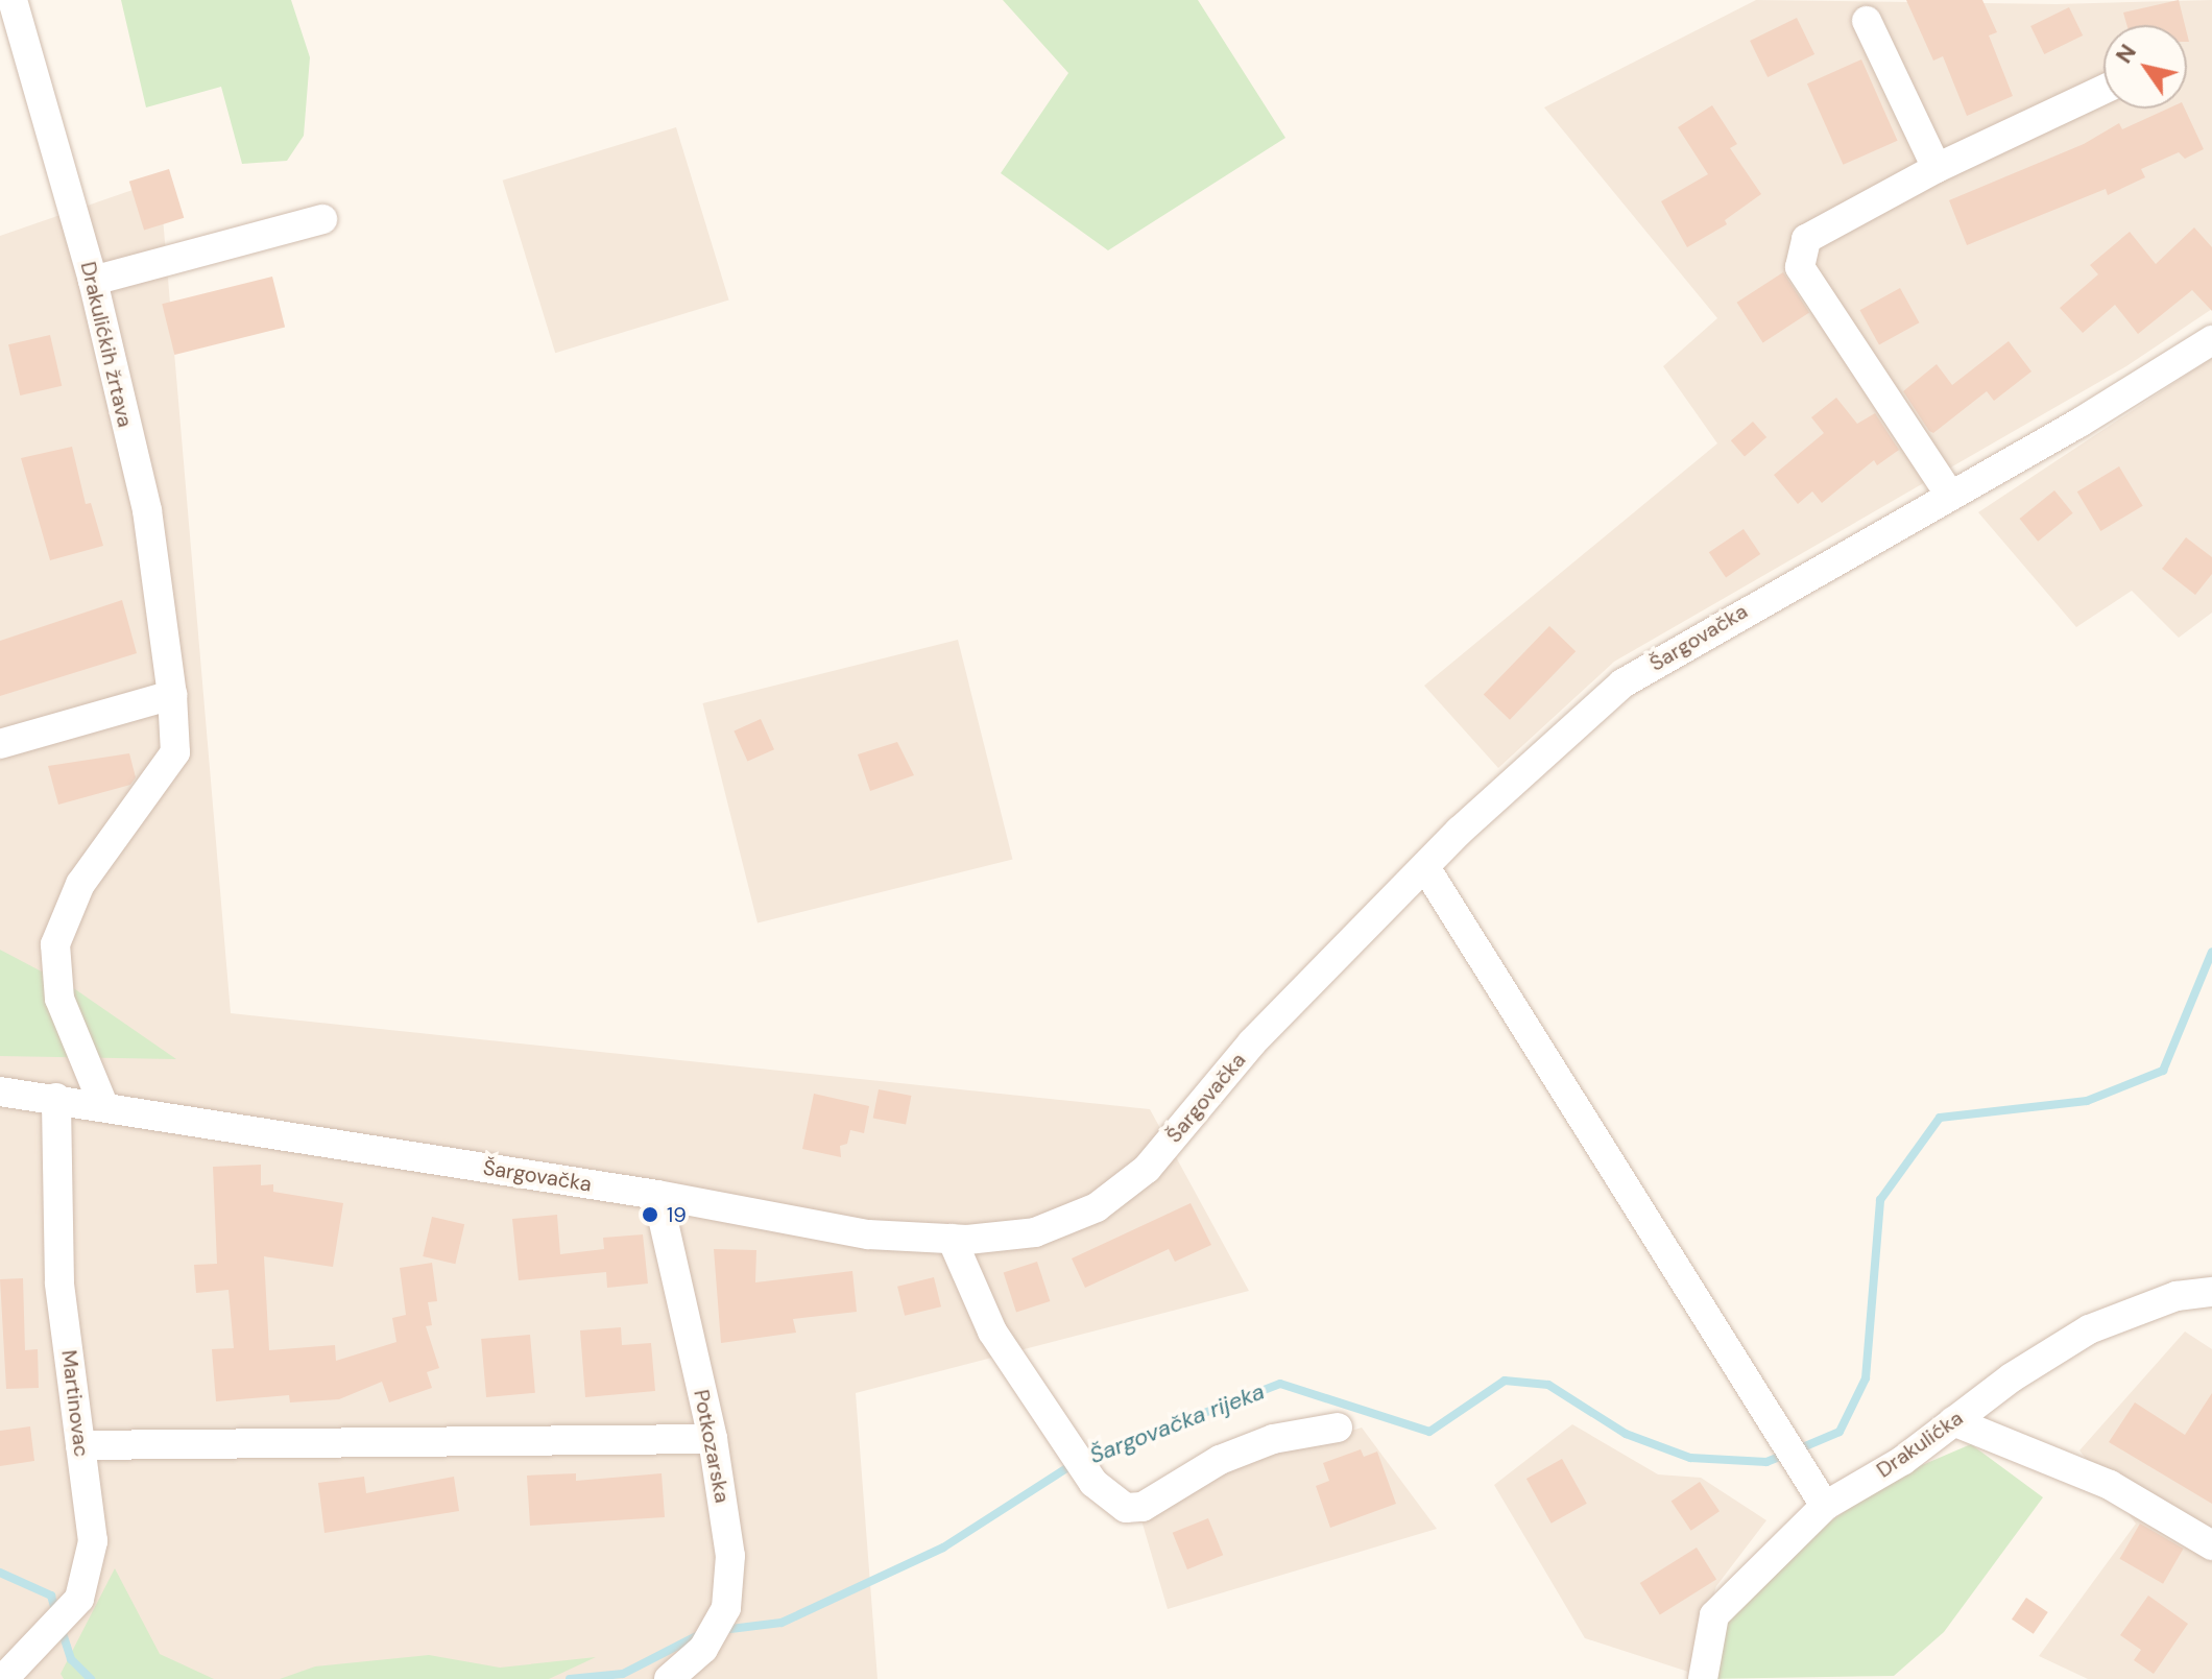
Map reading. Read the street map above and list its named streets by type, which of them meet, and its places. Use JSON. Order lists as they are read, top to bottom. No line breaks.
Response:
{"streets":{"street":["Drakulićkih žrtava","Šargovačka","Martinovac","Drakulićka","Potkozarska"]},"crossings":[["Drakulićkih žrtava","Šargovačka"],["Šargovačka","Martinovac"],["Šargovačka","Potkozarska"]],"water":["Šargovačka rijeka"],"places":["19"],"north":"top left"}
